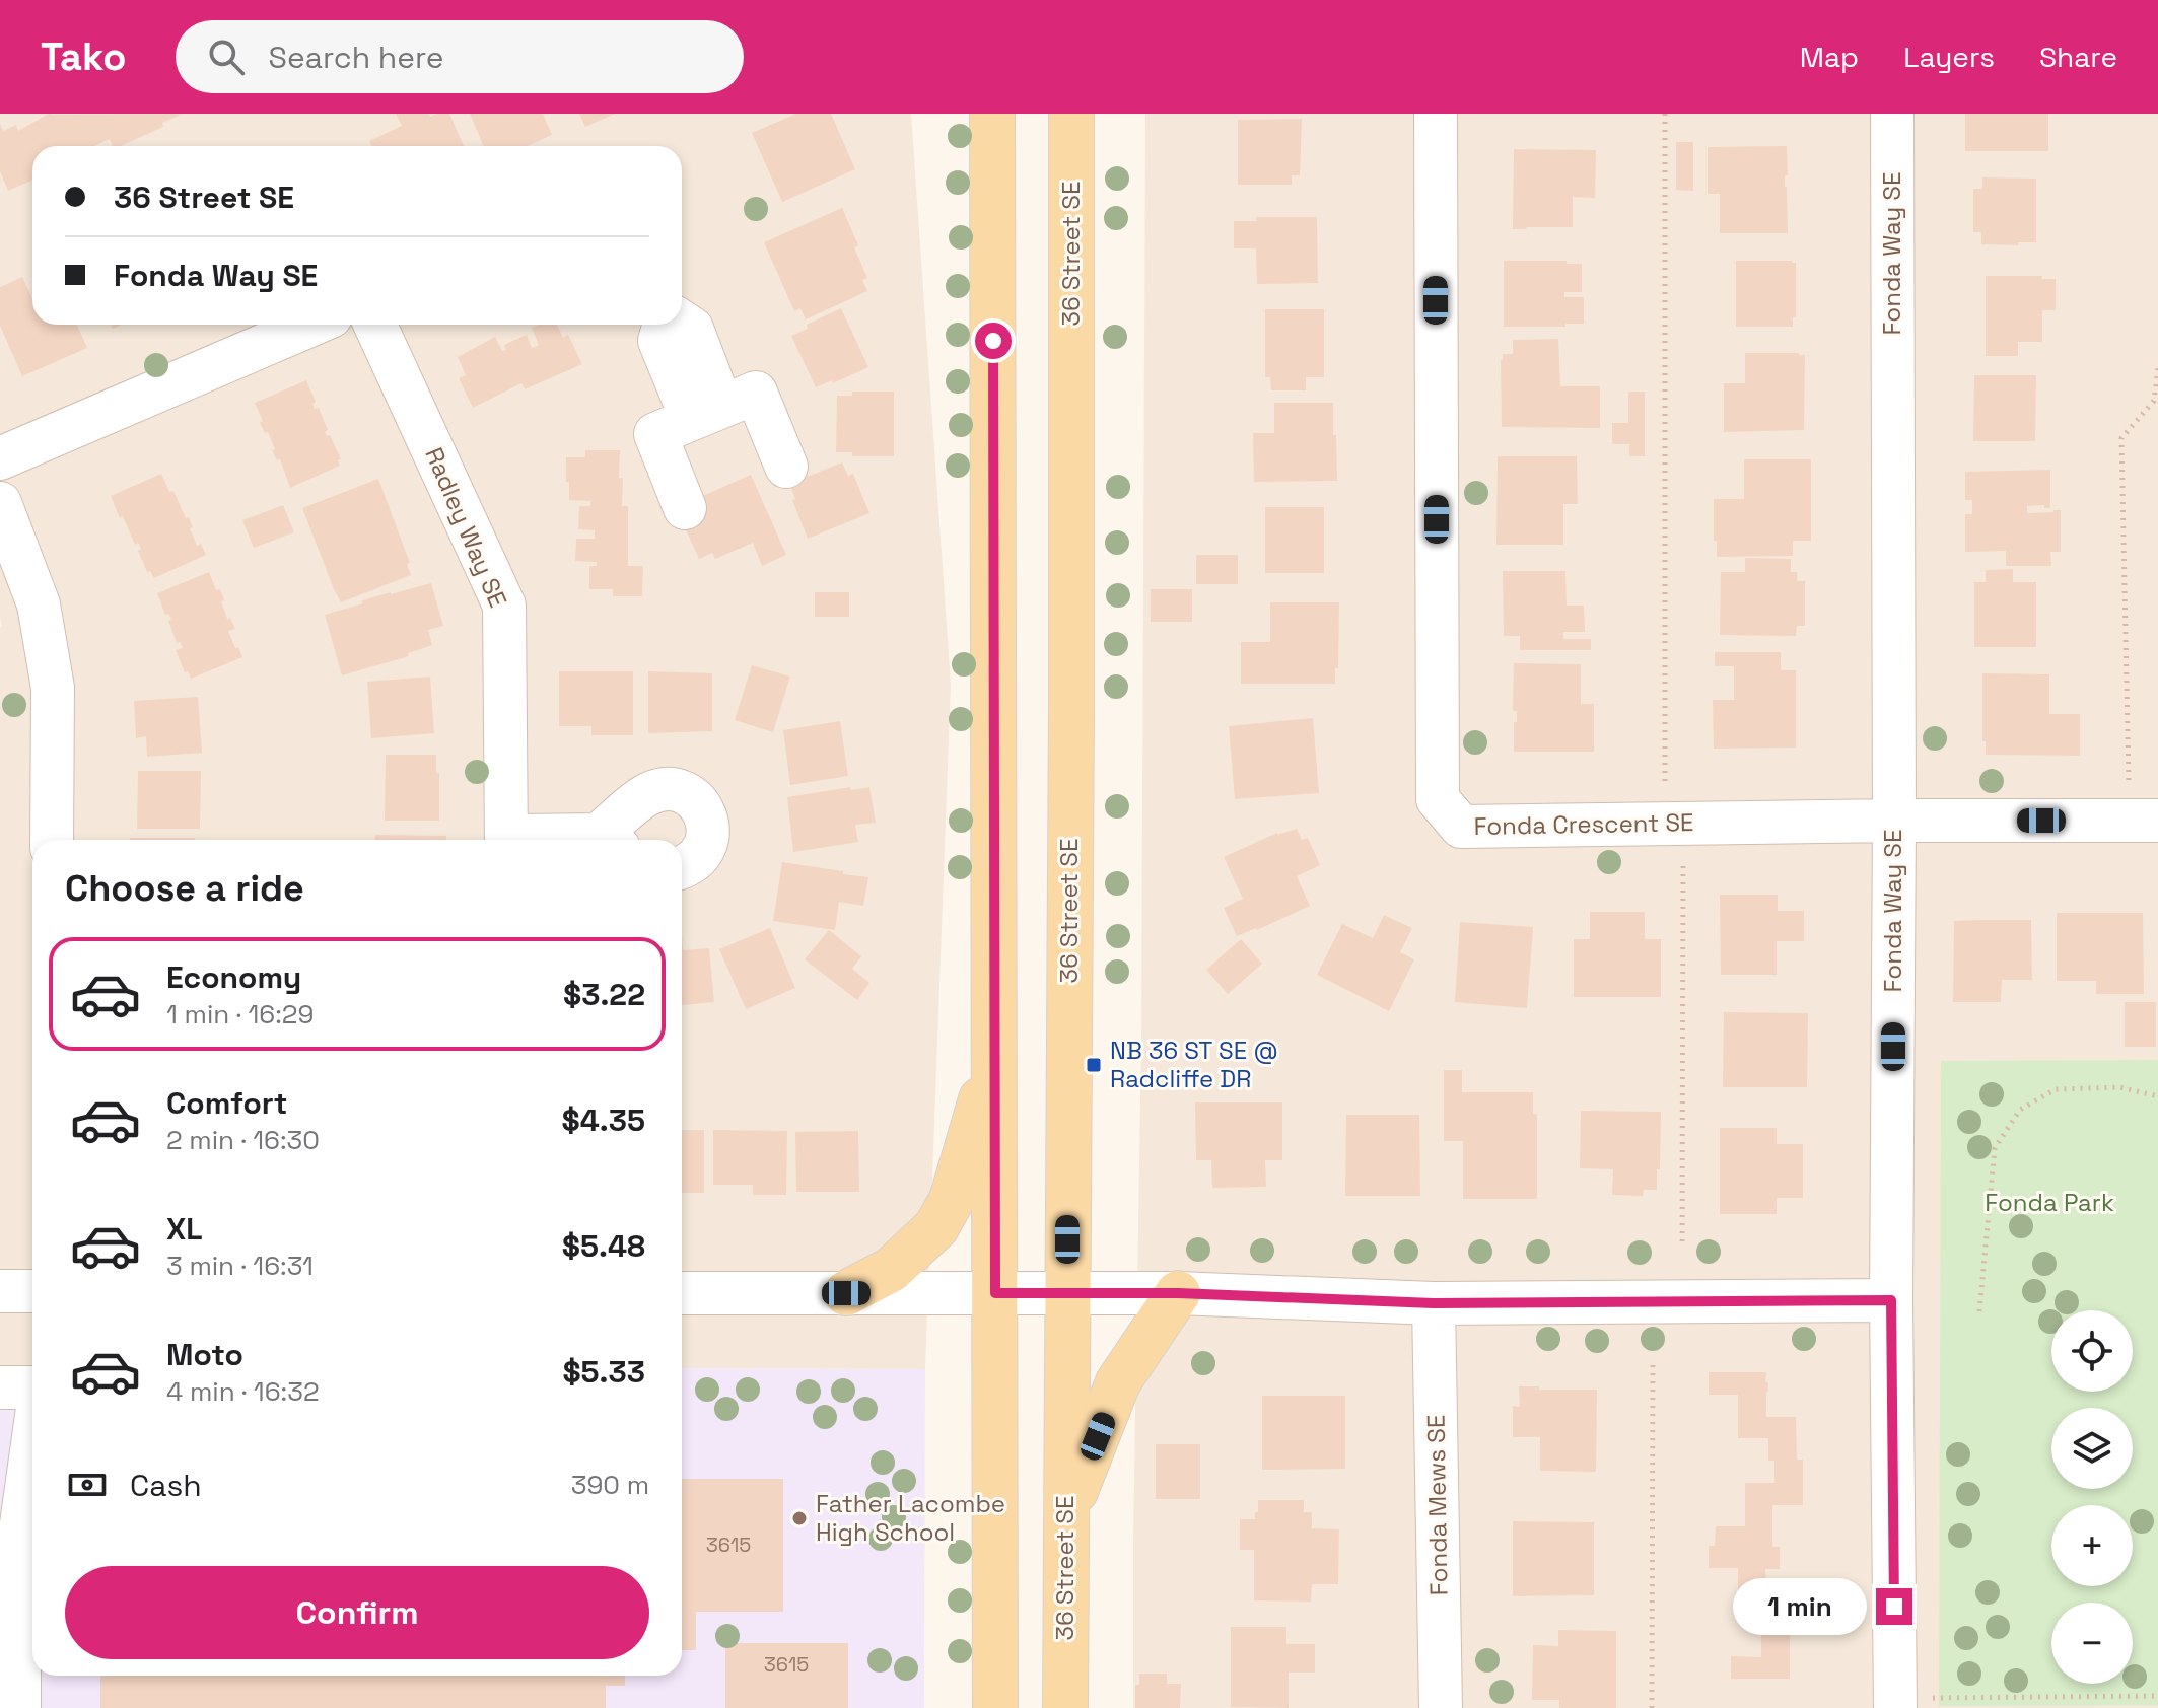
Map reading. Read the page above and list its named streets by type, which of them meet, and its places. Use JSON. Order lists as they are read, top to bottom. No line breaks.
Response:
{"streets":{"main road":["36 Street SE"],"street":["Fonda Way SE","Radley Way SE","Fonda Crescent SE","Fonda Mews SE"]},"crossings":[["Fonda Way SE","Fonda Crescent SE"]],"parks":["Fonda Park"],"places":{"transit":["NB 36 ST SE @ Radcliffe DR"],"other":["Father Lacombe High School"]},"house_numbers":["3615","3615"],"page":{"header":"Tako","search":"Search here","nav":["Map","Layers","Share"],"banner":["36 Street SE","Fonda Way SE"],"heading":"Choose a ride","list":[{"name":"Economy","note":"1 min · 16:29","value":"$3.22"},{"name":"Comfort","note":"2 min · 16:30","value":"$4.35"},{"name":"XL","note":"3 min · 16:31","value":"$5.48"},{"name":"Moto","note":"4 min · 16:32","value":"$5.33"}],"map_buttons":["+","−"],"pay":["Cash","390 m"],"buttons":"Confirm","bubble":"1 min"}}
